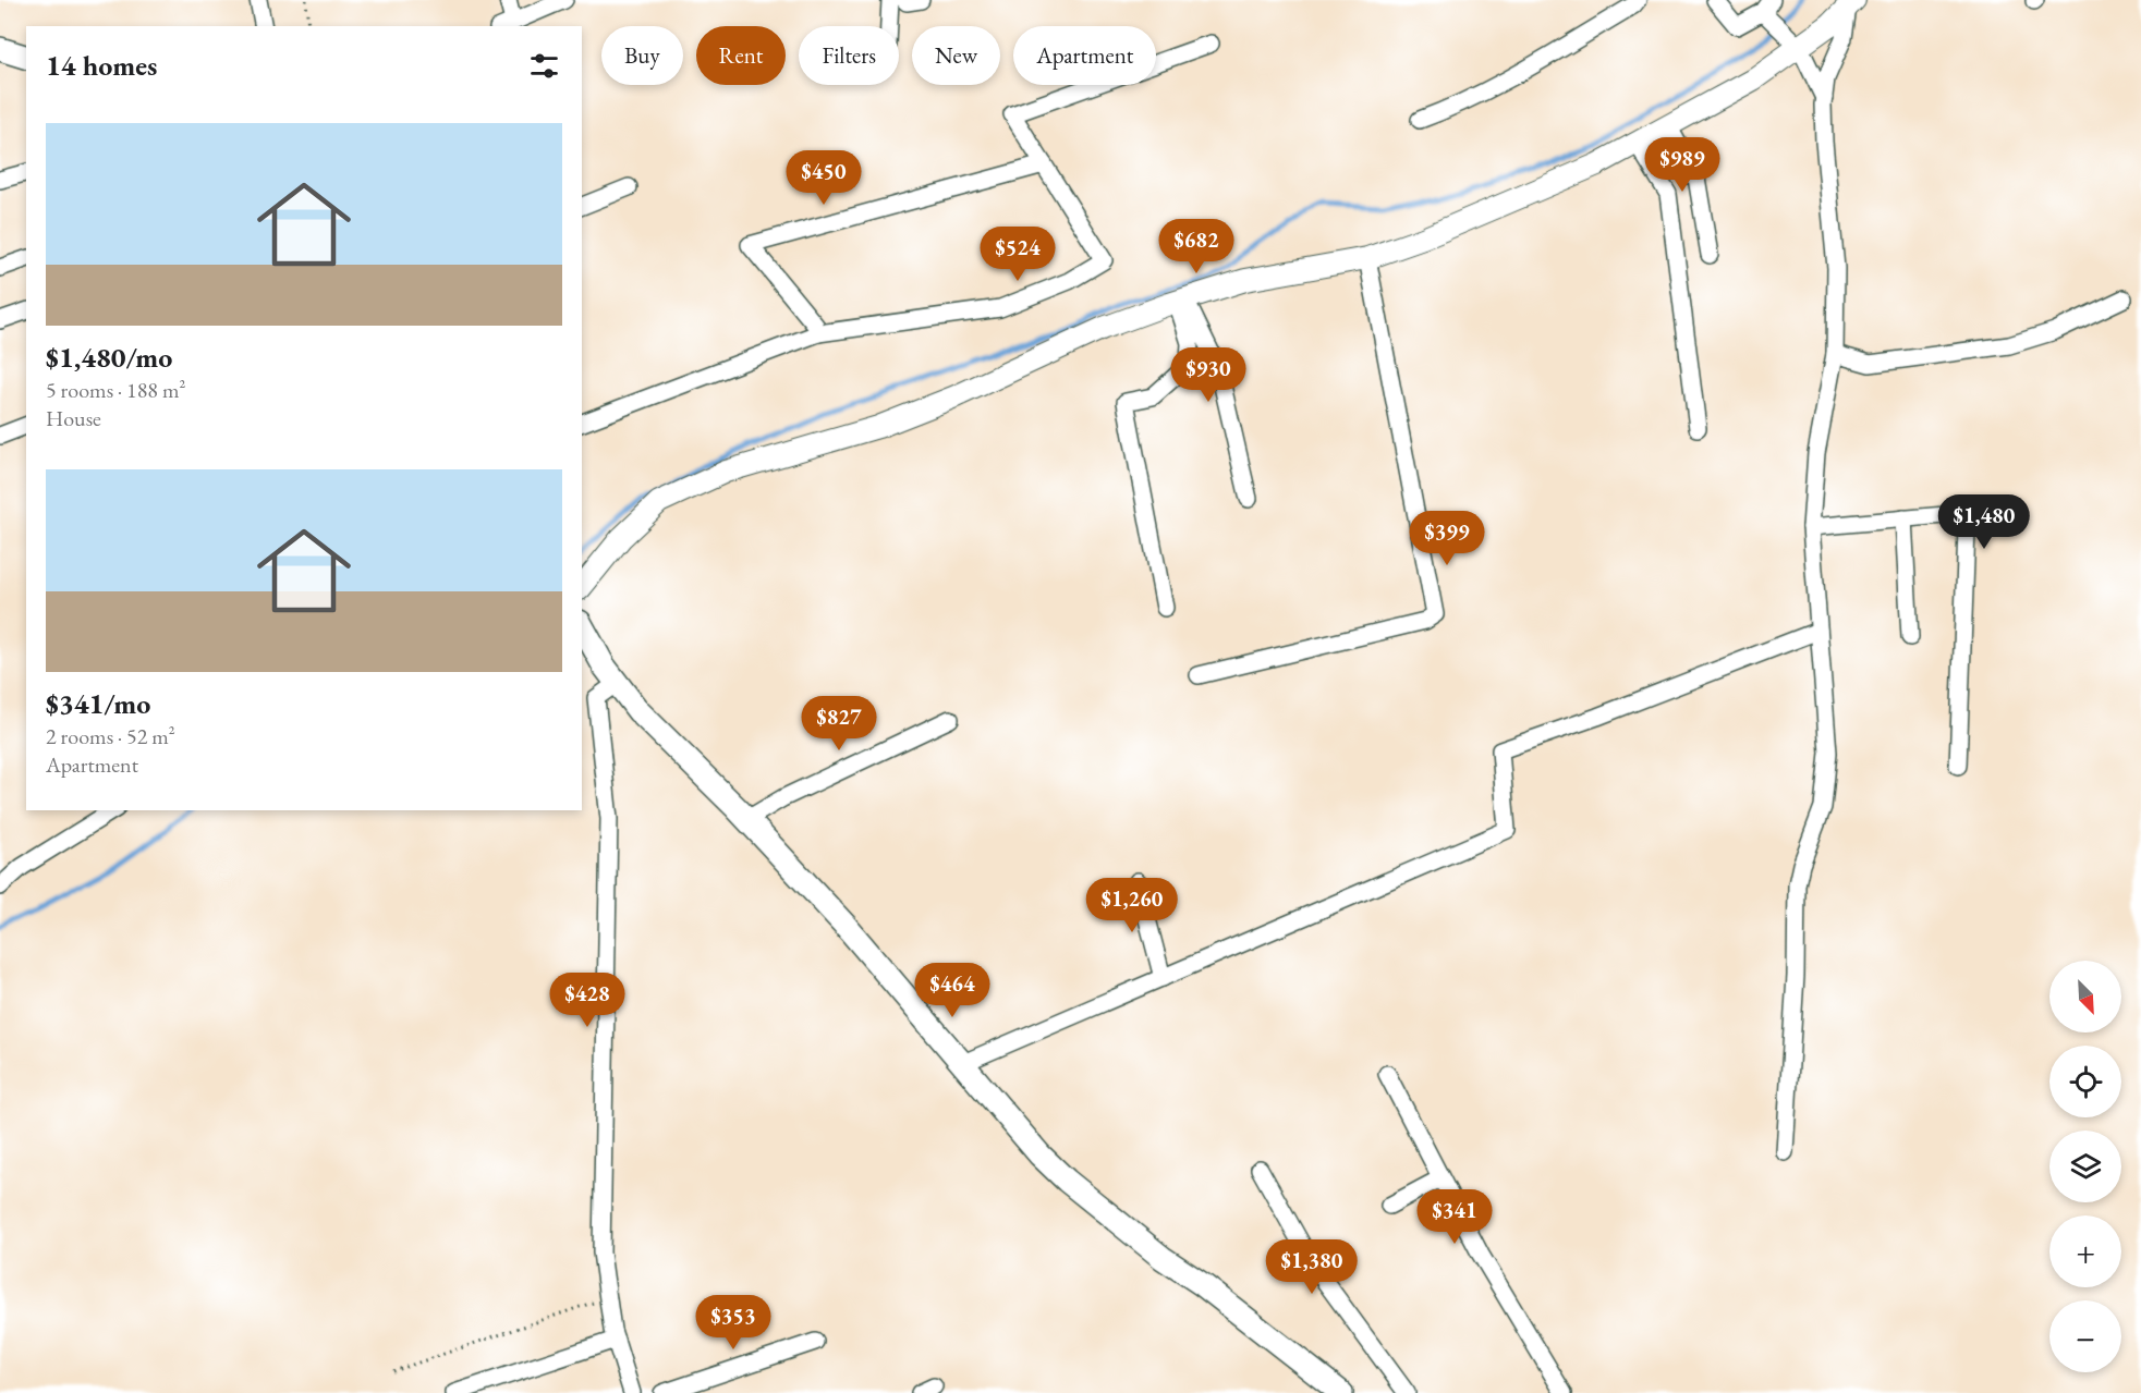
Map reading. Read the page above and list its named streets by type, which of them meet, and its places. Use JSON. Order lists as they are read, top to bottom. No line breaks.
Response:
{"north":"bottom right","page":{"chip":["Buy","Rent","Filters","New","Apartment"],"heading":"14 homes","list":[{"name":"$1,480/mo","note":"5 rooms · 188 m² · House"},{"name":"$341/mo","note":"2 rooms · 52 m² · Apartment"}],"price":["$989","$450","$682","$524","$930","$1,480","$399","$827","$1,260","$464","$428","$341","$1,380","$353"],"map_buttons":["+","−"]}}
